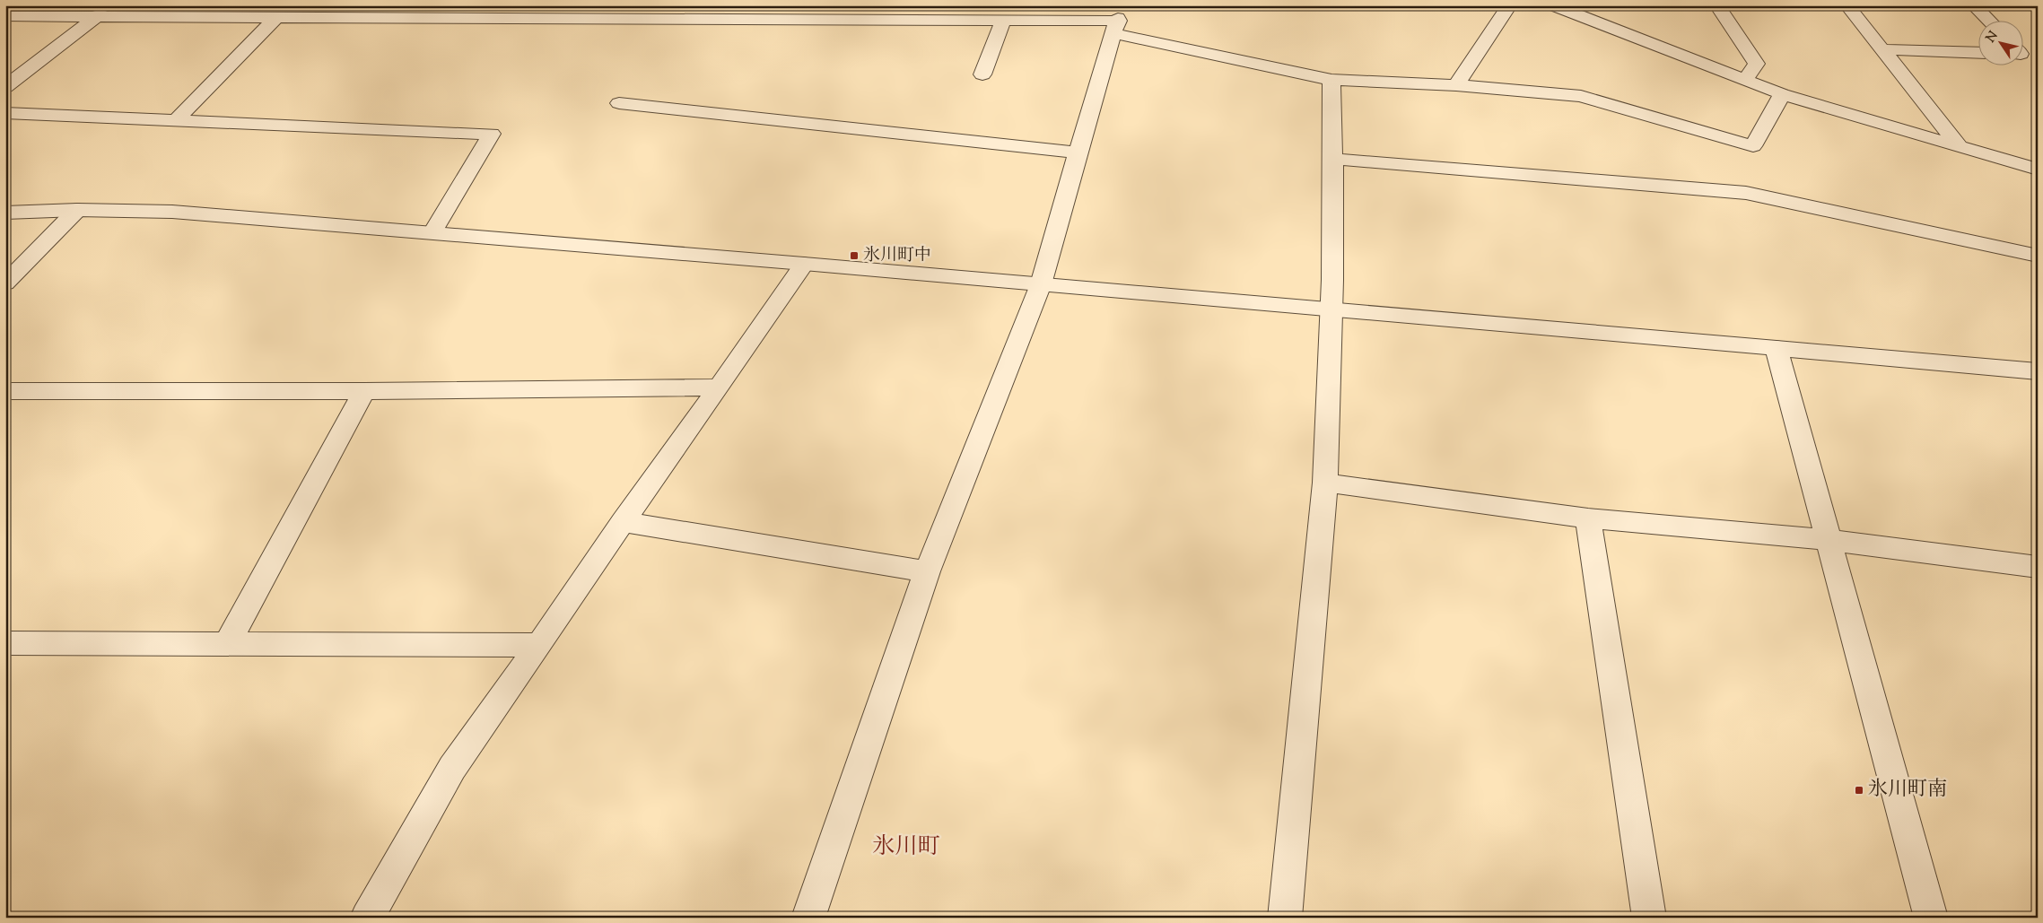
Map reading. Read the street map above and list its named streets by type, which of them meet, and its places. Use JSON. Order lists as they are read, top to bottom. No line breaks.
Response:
{"districts":["氷川町"],"places":{"transit":["氷川町中","氷川町南"]},"north":"top left"}
